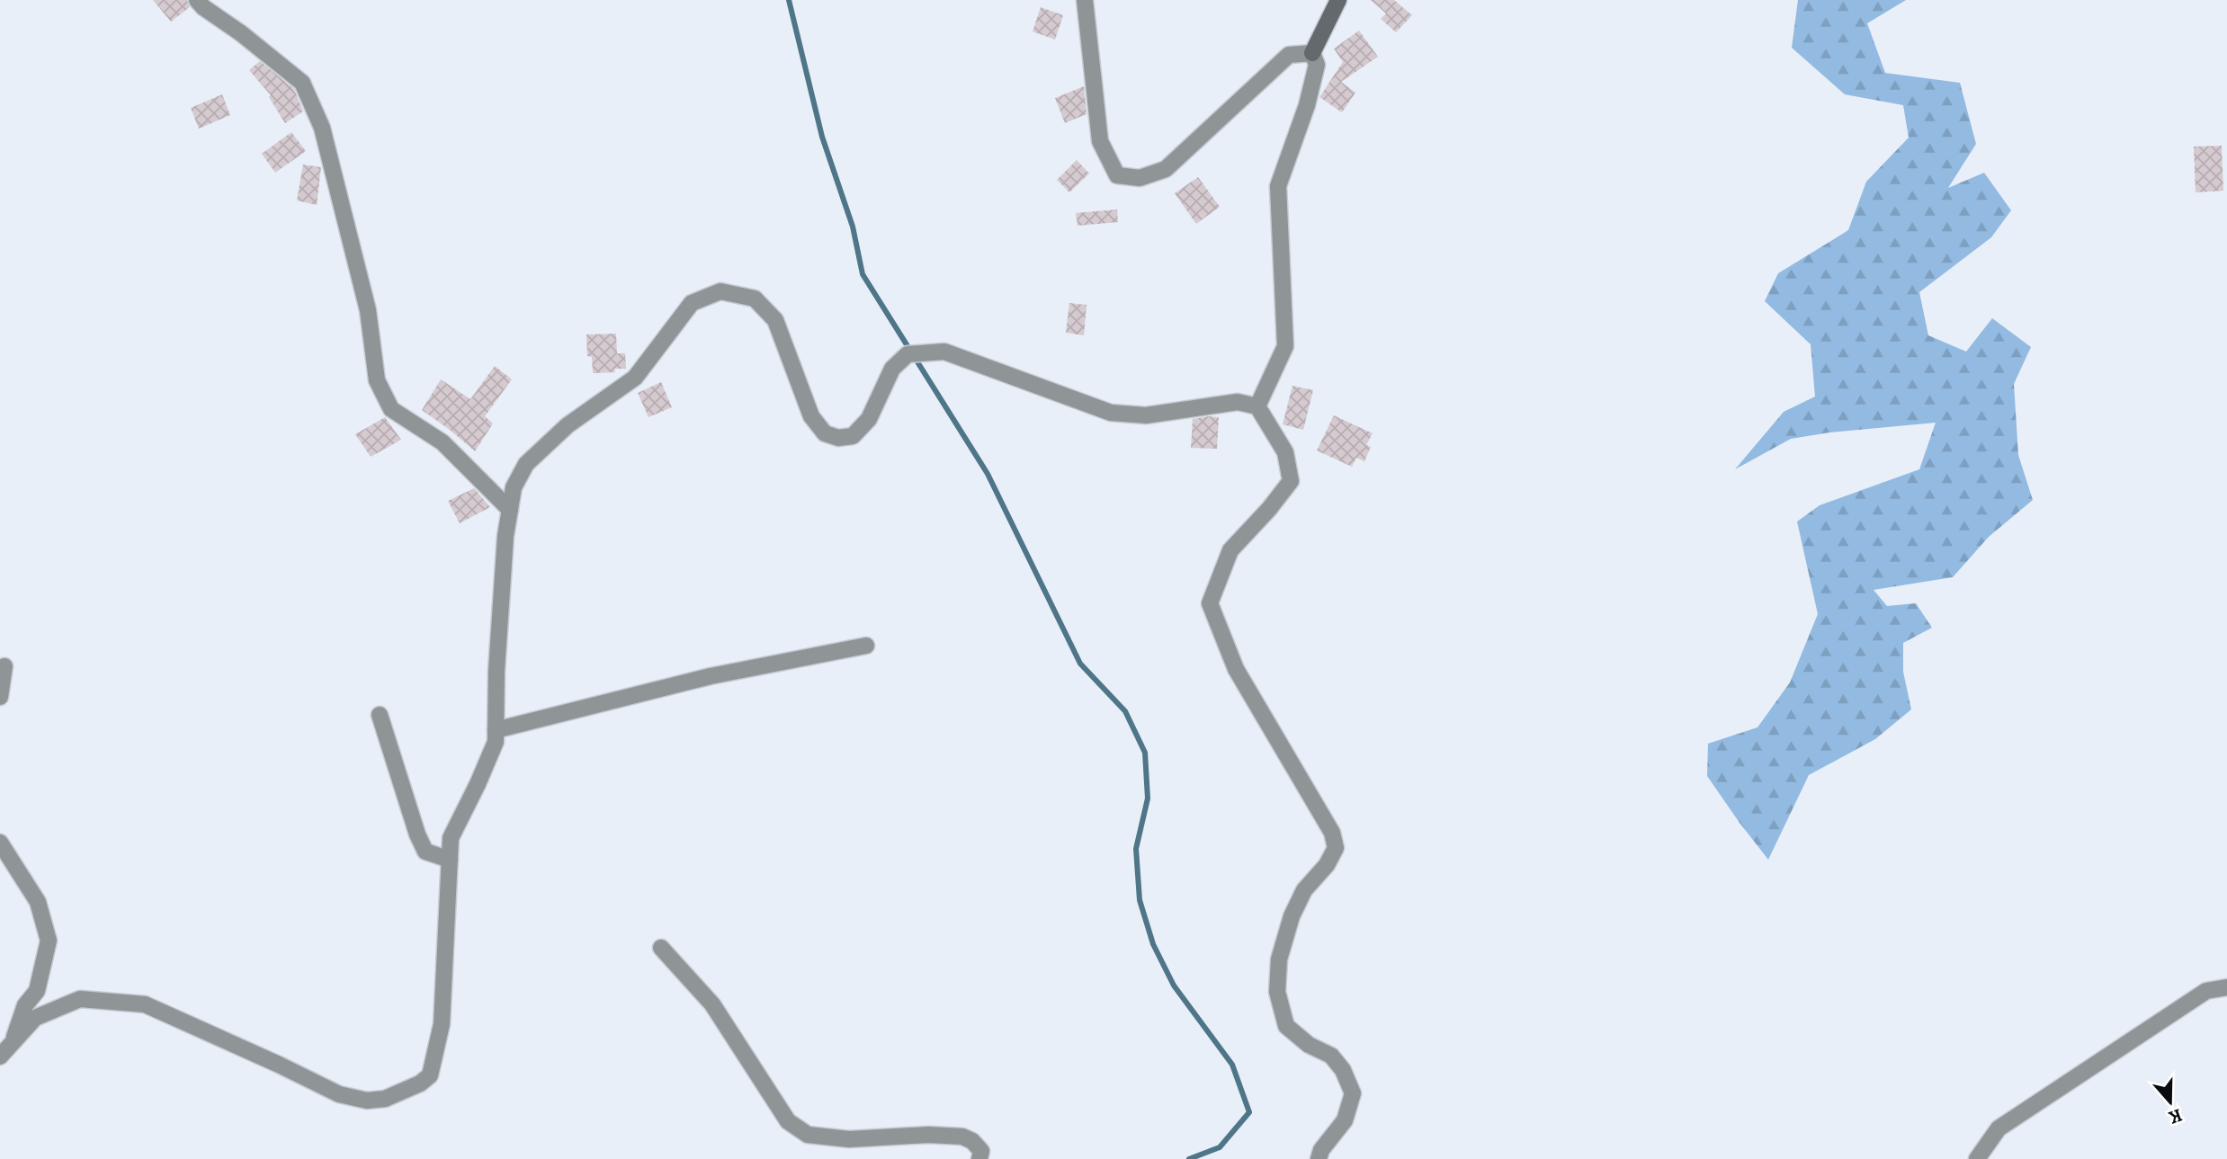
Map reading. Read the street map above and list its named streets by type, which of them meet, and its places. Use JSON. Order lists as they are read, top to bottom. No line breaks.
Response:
{"north":"bottom"}
